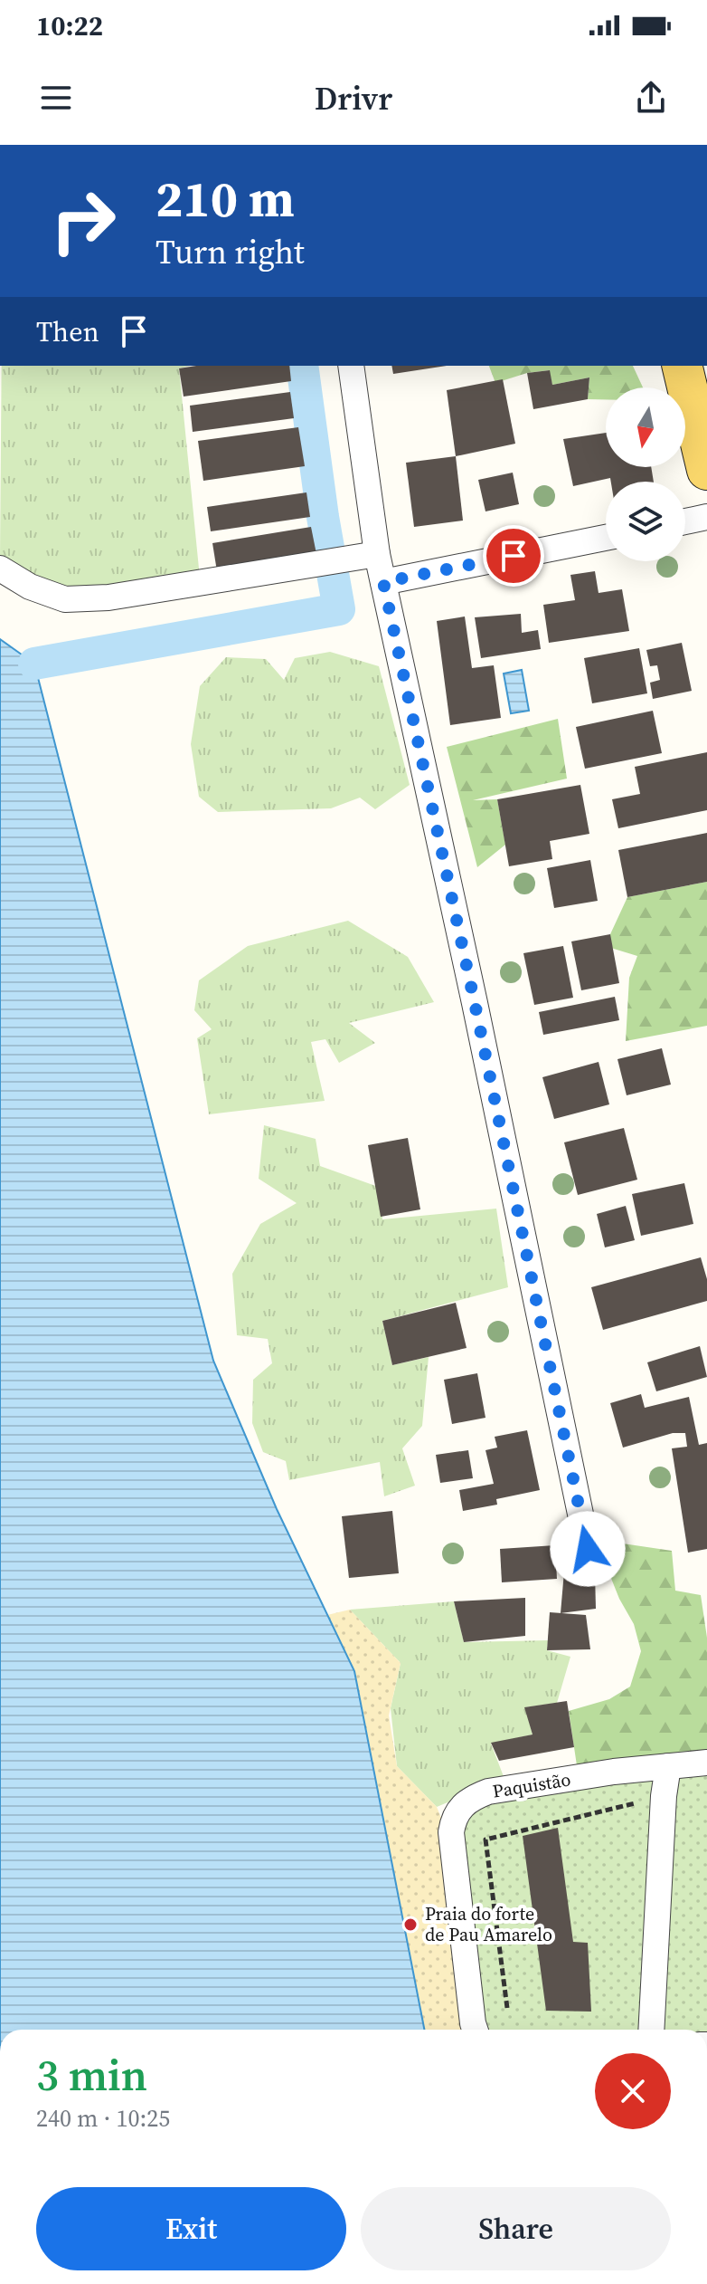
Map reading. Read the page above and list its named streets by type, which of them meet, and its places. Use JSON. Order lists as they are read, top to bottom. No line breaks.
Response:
{"streets":{"street":["Paquistão"]},"places":["Praia do forte de Pau Amarelo"],"north":"bottom","page":{"status":"10:22","header":"Drivr","turn":["210 m","Turn right"],"then":"Then","heading":["3 min","240 m · 10:25"],"buttons":["Exit","Share"]}}
